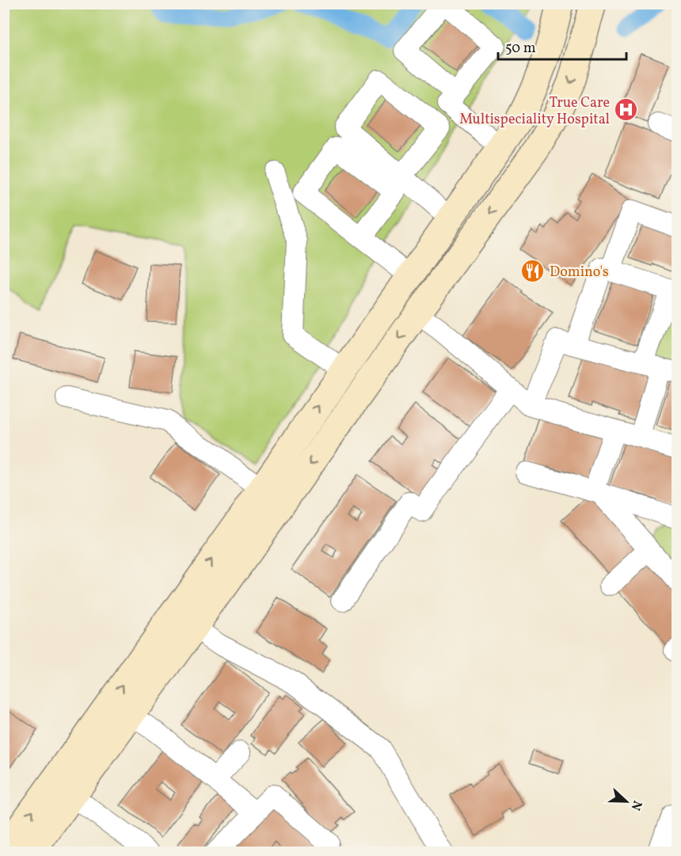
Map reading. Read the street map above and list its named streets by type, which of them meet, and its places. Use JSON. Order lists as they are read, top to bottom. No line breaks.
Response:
{"places":{"hospital":["True Care Multispeciality Hospital"],"restaurant":["Domino's"]},"scale_bar":"50 m","north":"right"}
